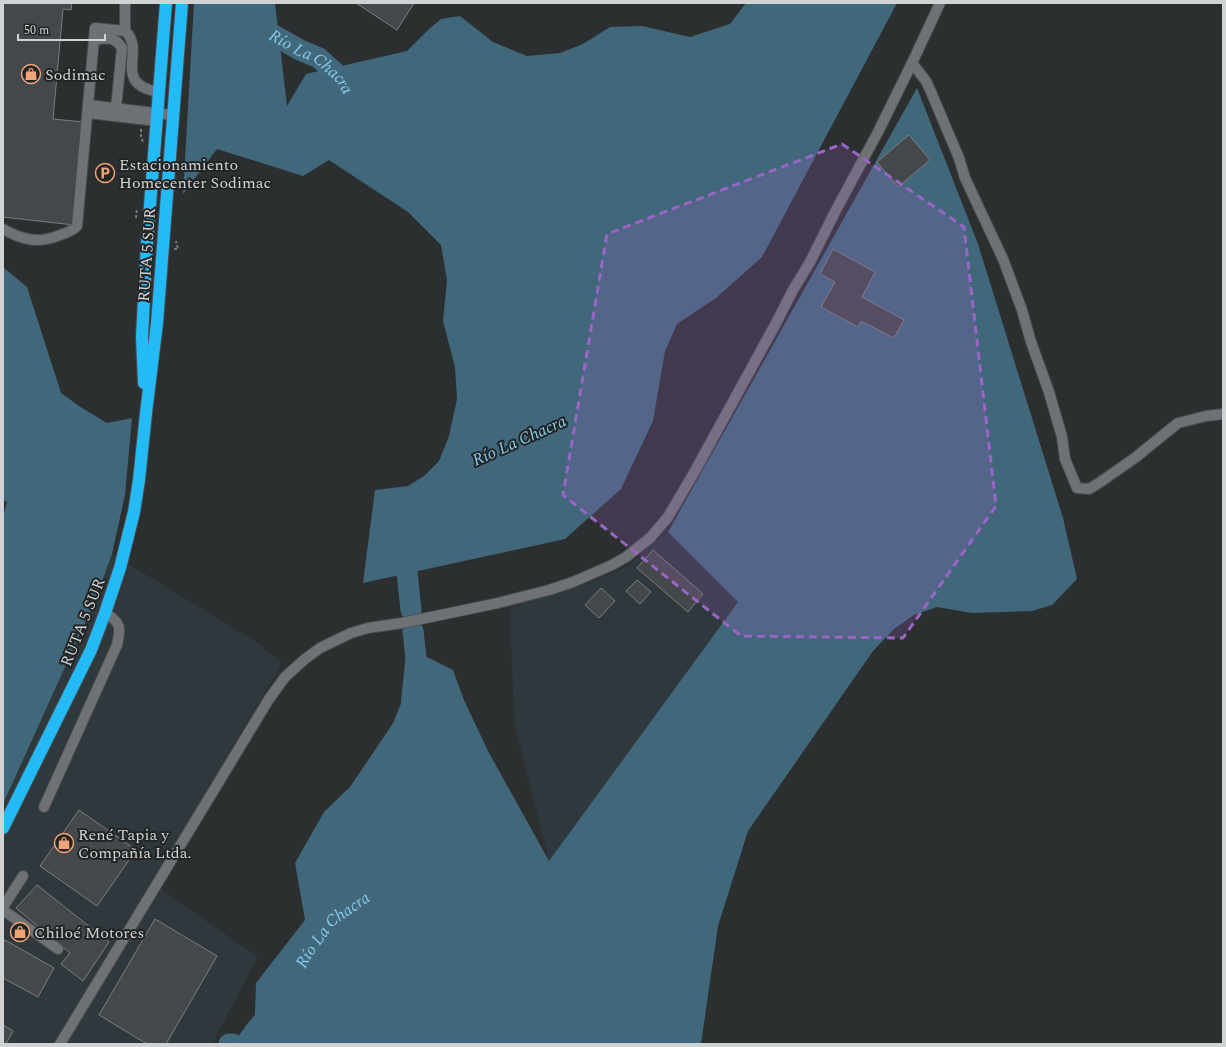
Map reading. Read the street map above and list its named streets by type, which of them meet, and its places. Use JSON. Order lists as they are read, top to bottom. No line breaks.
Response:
{"streets":{"highway":["RUTA 5 SUR"]},"water":["Río La Chacra"],"places":{"shop":["Sodimac","René Tapia y Compañía Ltda.","Chiloé Motores"],"parking":["Estacionamiento Homecenter Sodimac"]},"scale_bar":"50 m"}
